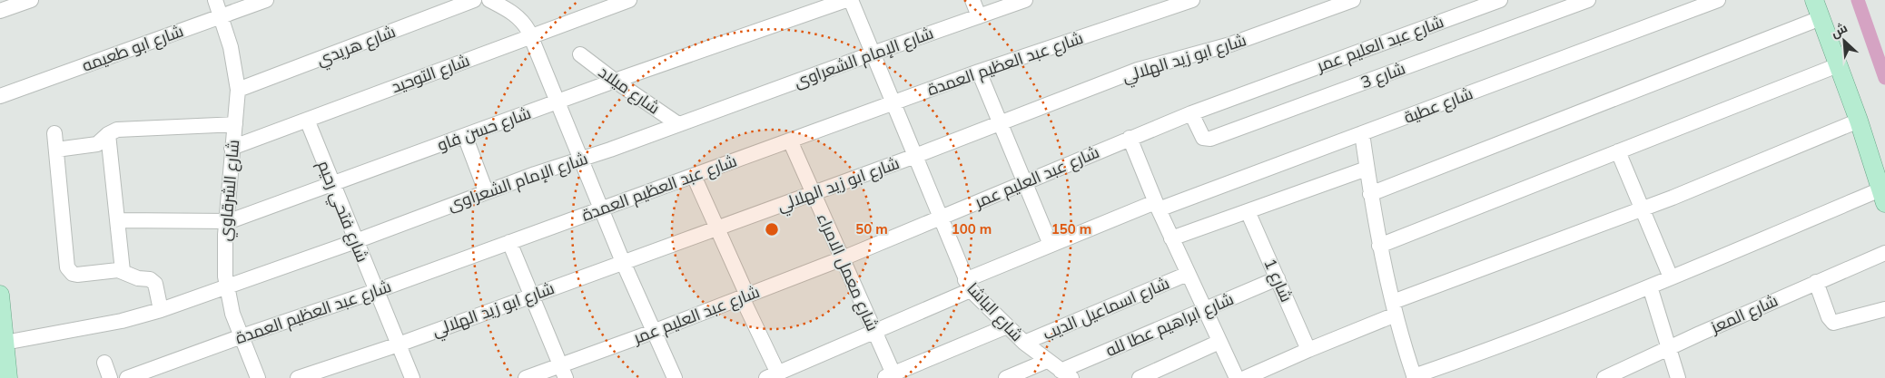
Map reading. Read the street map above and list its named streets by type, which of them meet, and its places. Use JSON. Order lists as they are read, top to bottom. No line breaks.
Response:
{"streets":{"street":["شارع عبد العليم عمر","شارع هريدي","شارع ابو طعيمه","شارع الإمام الشعراوى","شارع ابو زيد الهلالي","شارع عبد العظيم العمدة","شارع التوحيد","شارع 3","شارع ميلاد","شارع عطية","شارع حسن فاو","شارع الشرقاوي","شارع فتحي رحيم","شارع معمل الامراء","شارع 1","شارع اسماعيل الديب","شارع الباشا","شارع المعز","شارع ابراهيم عطا لله"]},"crossings":[["شارع عبد العليم عمر","شارع 3"],["شارع عبد العليم عمر","شارع معمل الامراء"],["شارع عبد العليم عمر","شارع الباشا"],["شارع هريدي","شارع الشرقاوي"],["شارع ابو طعيمه","شارع الشرقاوي"],["شارع الإمام الشعراوى","شارع ميلاد"],["شارع الإمام الشعراوى","شارع الشرقاوي"],["شارع الإمام الشعراوى","شارع فتحي رحيم"],["شارع الإمام الشعراوى","شارع الباشا"],["شارع ابو زيد الهلالي","شارع فتحي رحيم"],["شارع ابو زيد الهلالي","شارع معمل الامراء"],["شارع ابو زيد الهلالي","شارع الباشا"],["شارع عبد العظيم العمدة","شارع الشرقاوي"],["شارع عبد العظيم العمدة","شارع فتحي رحيم"],["شارع عبد العظيم العمدة","شارع معمل الامراء"],["شارع عبد العظيم العمدة","شارع الباشا"],["شارع التوحيد","شارع الشرقاوي"],["شارع التوحيد","شارع فتحي رحيم"],["شارع ميلاد","شارع حسن فاو"],["شارع عطية","شارع معمل الامراء"],["شارع عطية","شارع الباشا"],["شارع حسن فاو","شارع الشرقاوي"],["شارع حسن فاو","شارع فتحي رحيم"],["شارع 1","شارع ابراهيم عطا لله"],["شارع اسماعيل الديب","شارع الباشا"],["شارع الباشا","شارع ابراهيم عطا لله"]],"north":"top left","rings":["50 m","100 m","150 m"]}
